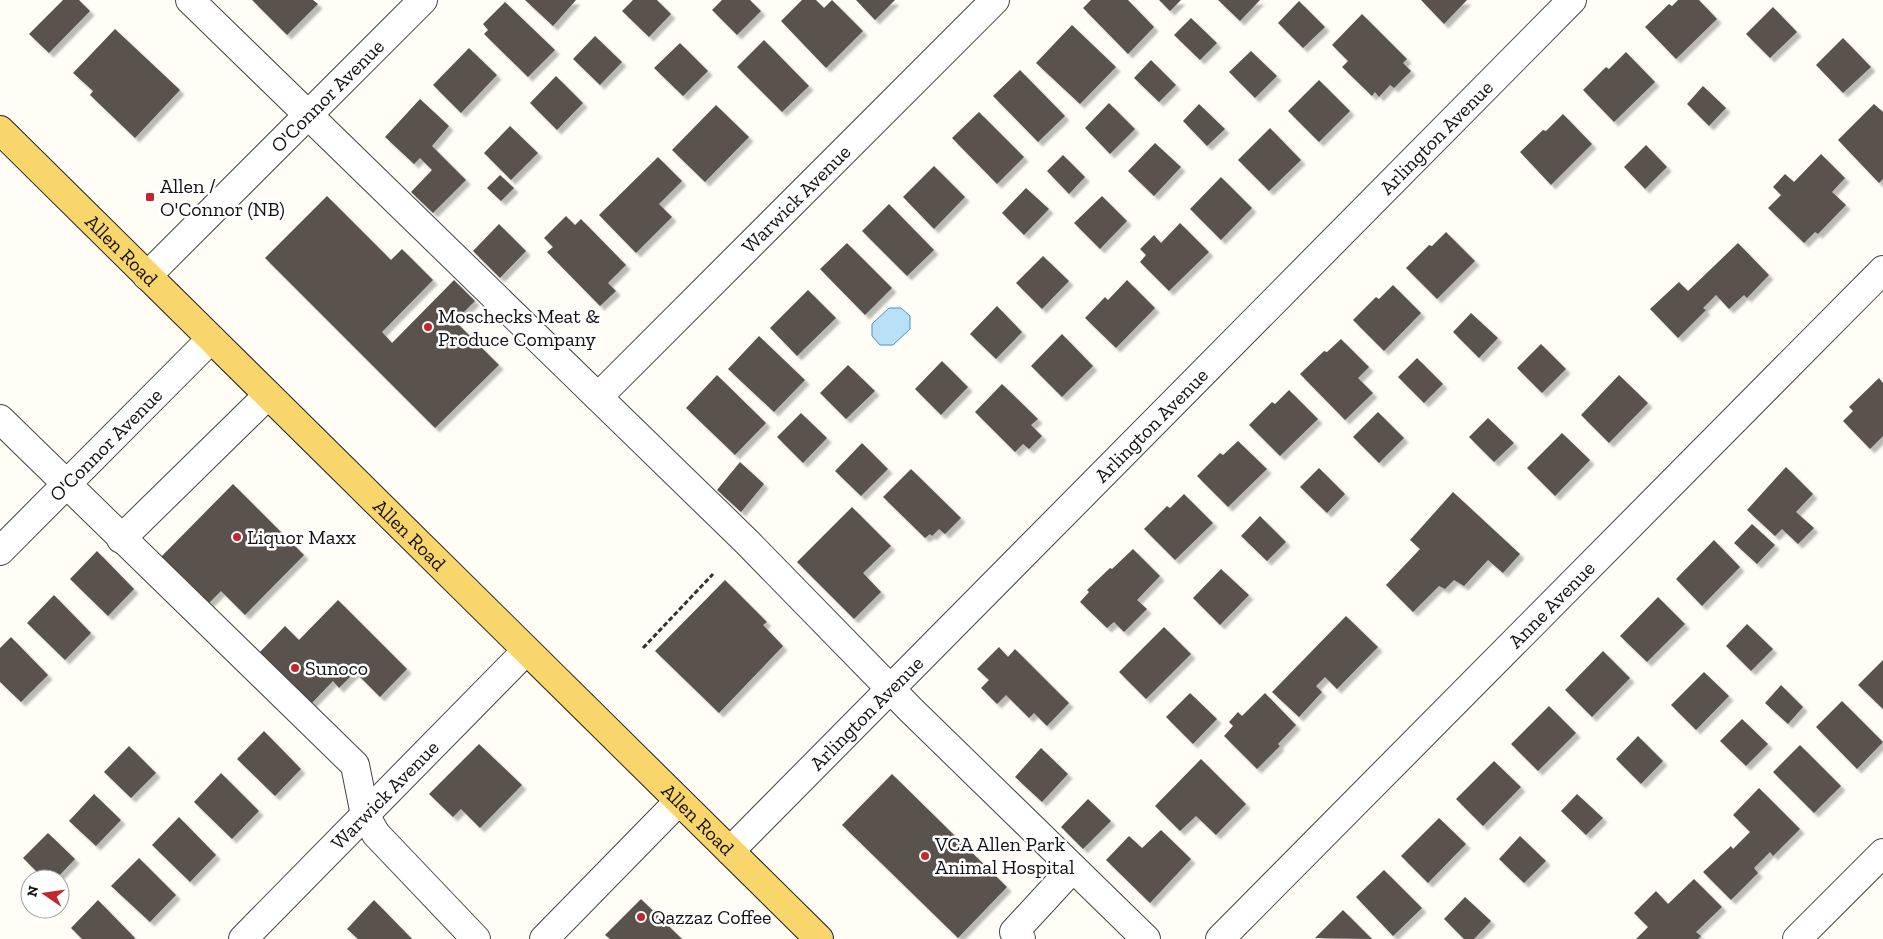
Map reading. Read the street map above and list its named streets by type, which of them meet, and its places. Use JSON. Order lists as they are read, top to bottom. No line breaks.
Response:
{"streets":{"main road":["Allen Road"],"street":["O'Connor Avenue","Arlington Avenue","Warwick Avenue","Anne Avenue"]},"crossings":[["O'Connor Avenue","Allen Road"],["Arlington Avenue","Allen Road"],["Warwick Avenue","Allen Road"]],"places":{"transit":["Allen / O'Connor (NB)"],"other":["Moschecks Meat & Produce Company","Liquor Maxx","Sunoco","VCA Allen Park Animal Hospital","Qazzaz Coffee"]},"north":"left"}
